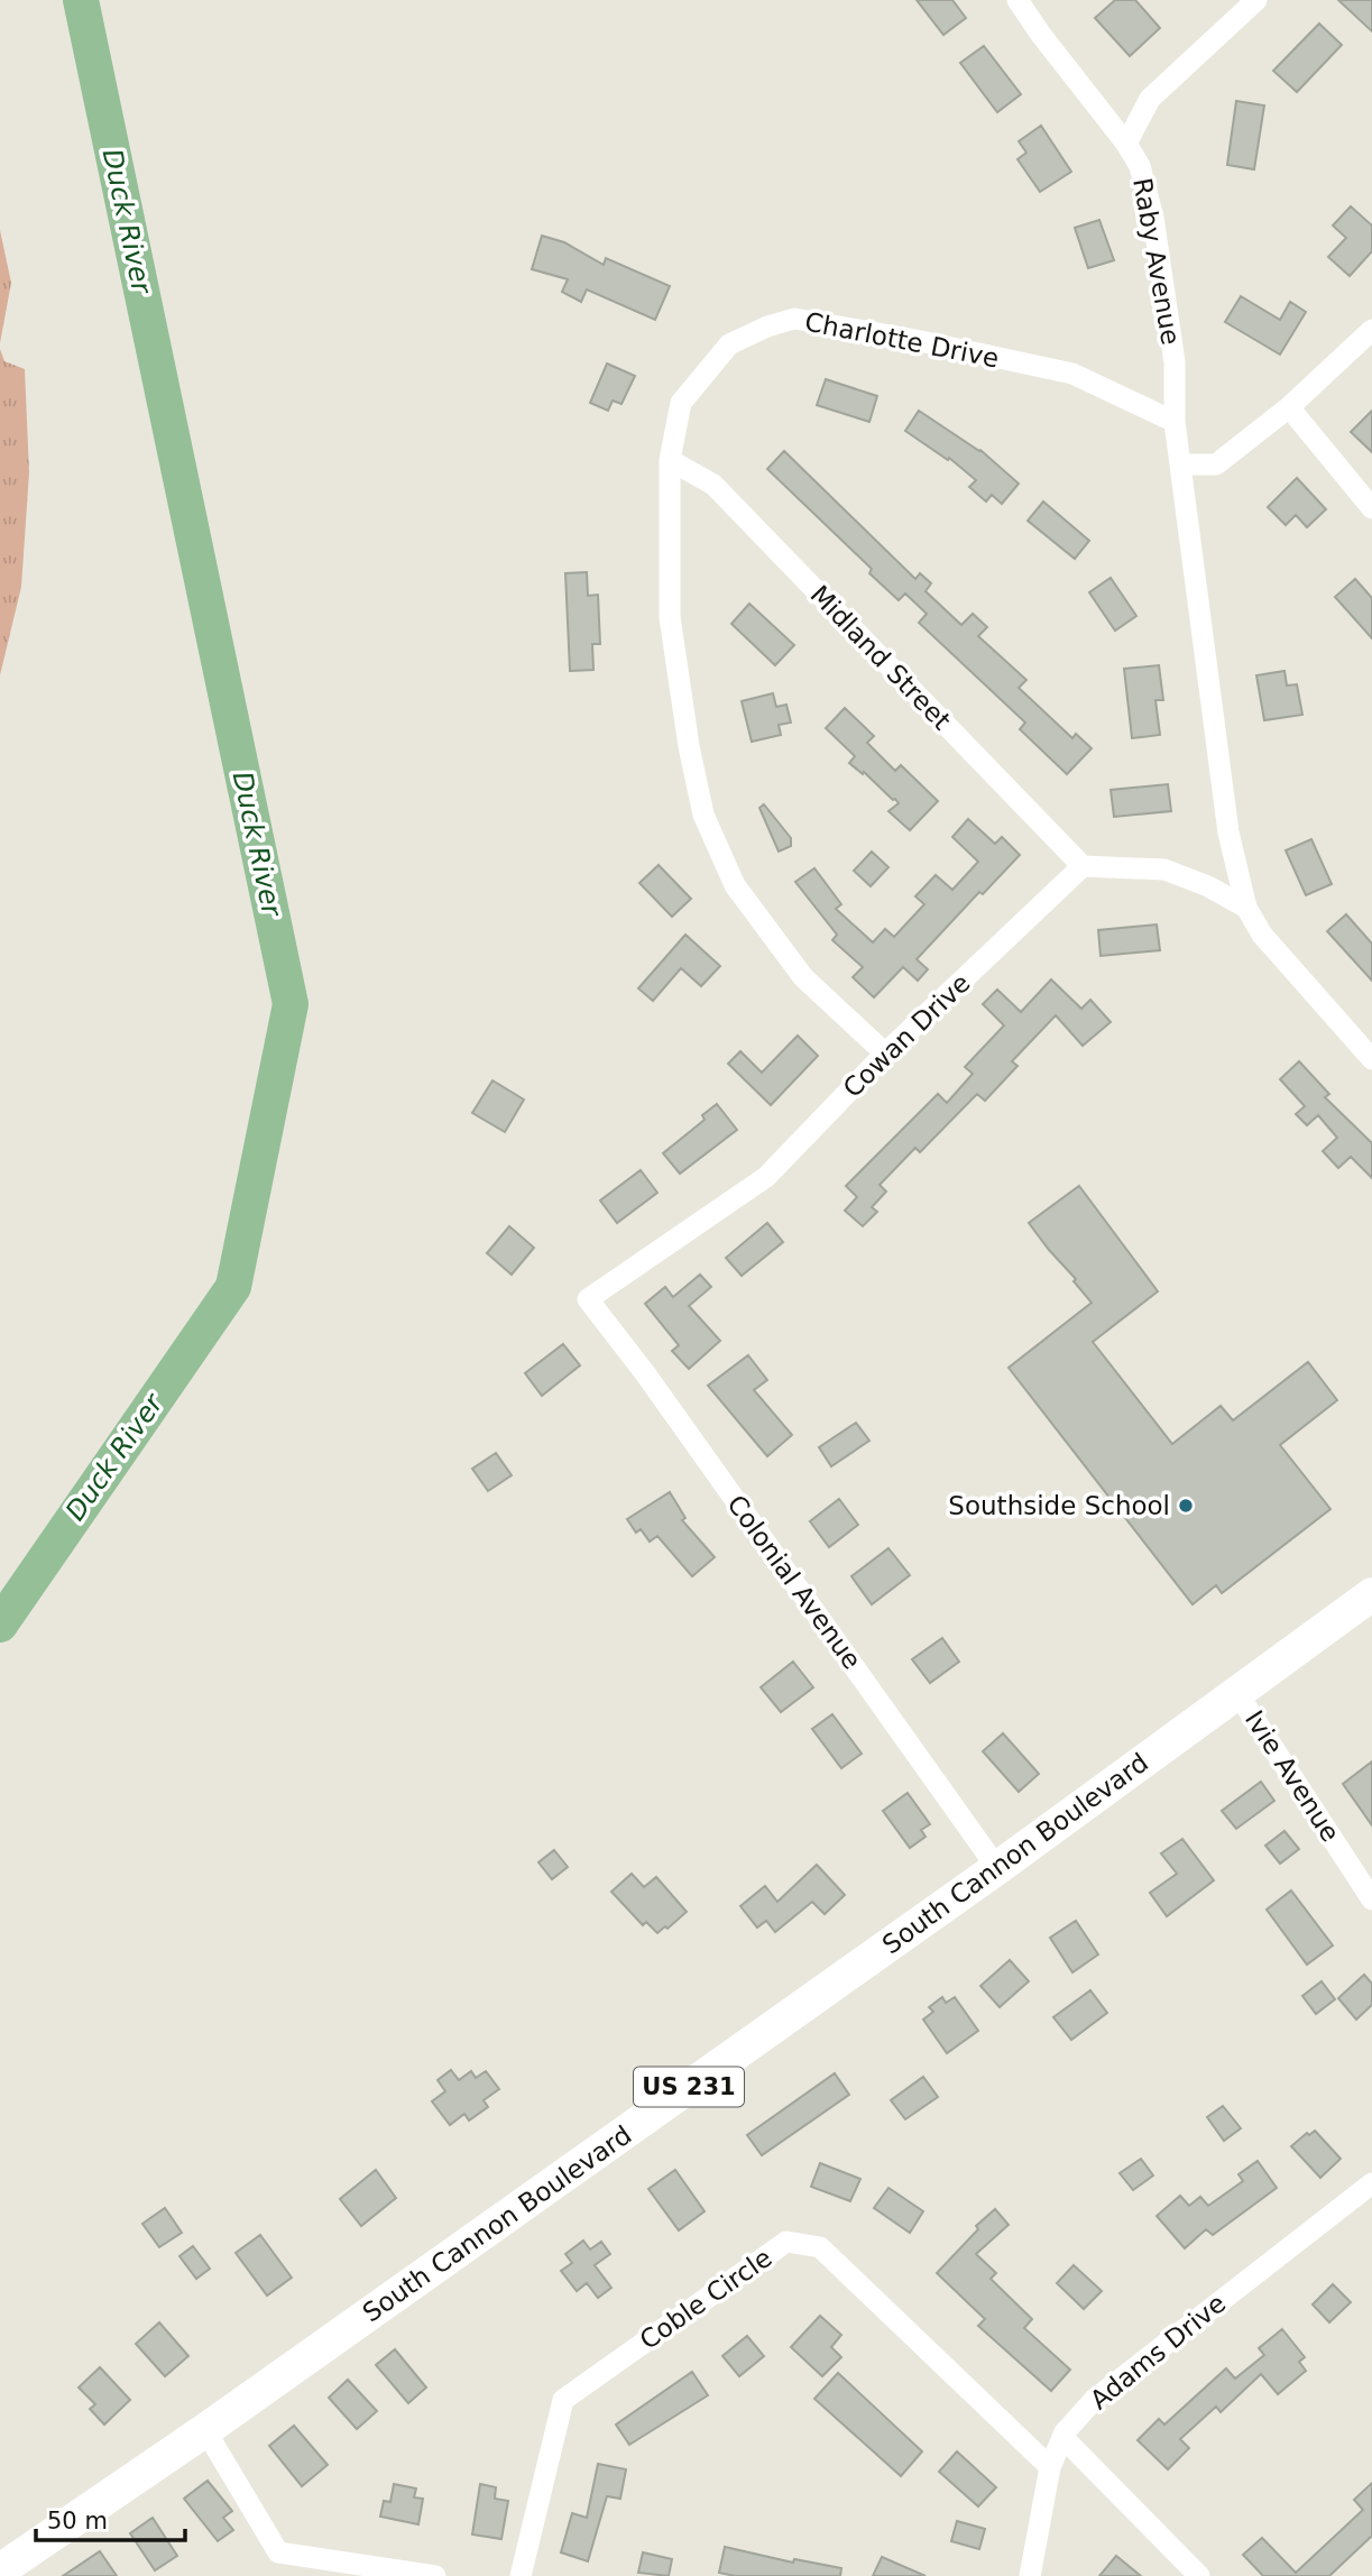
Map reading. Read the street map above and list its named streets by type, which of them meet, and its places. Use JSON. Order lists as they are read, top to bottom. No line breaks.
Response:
{"streets":{"highway":["South Cannon Boulevard","US 231"],"street":["Raby Avenue","Charlotte Drive","Midland Street","Cowan Drive","Colonial Avenue","Ivie Avenue","Coble Circle","Adams Drive"]},"crossings":[["Raby Avenue","Charlotte Drive"],["Charlotte Drive","Midland Street"],["Charlotte Drive","Cowan Drive"],["Midland Street","Cowan Drive"],["Cowan Drive","Colonial Avenue"],["Colonial Avenue","South Cannon Boulevard"],["Ivie Avenue","South Cannon Boulevard"],["Coble Circle","Adams Drive"]],"water":["Duck River"],"places":["Southside School"],"scale_bar":"50 m"}
